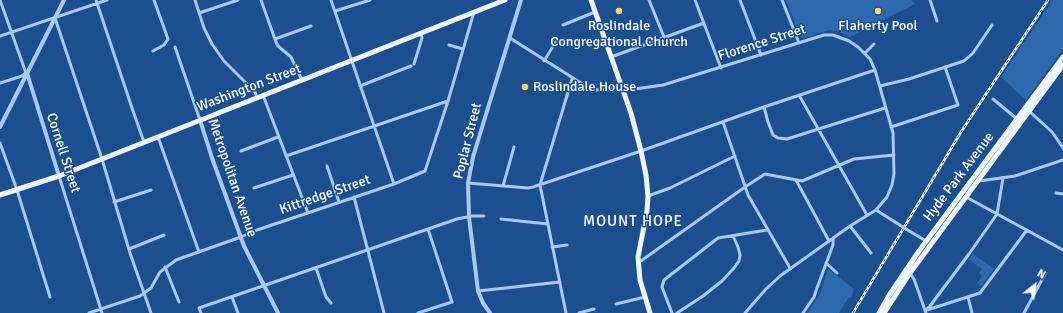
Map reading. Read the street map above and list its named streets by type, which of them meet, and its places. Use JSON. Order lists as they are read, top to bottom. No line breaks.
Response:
{"streets":{"main road":["Washington Street","Hyde Park Avenue"],"street":["Florence Street","Poplar Street","Cornell Street","Metropolitan Avenue","Kittredge Street"]},"crossings":[["Florence Street","Poplar Street"],["Washington Street","Cornell Street"],["Washington Street","Metropolitan Avenue"],["Washington Street","Kittredge Street"],["Cornell Street","Kittredge Street"],["Metropolitan Avenue","Kittredge Street"]],"districts":["MOUNT HOPE"],"places":["Roslindale Congregational Church","Flaherty Pool","Roslindale House"],"north":"top right"}
